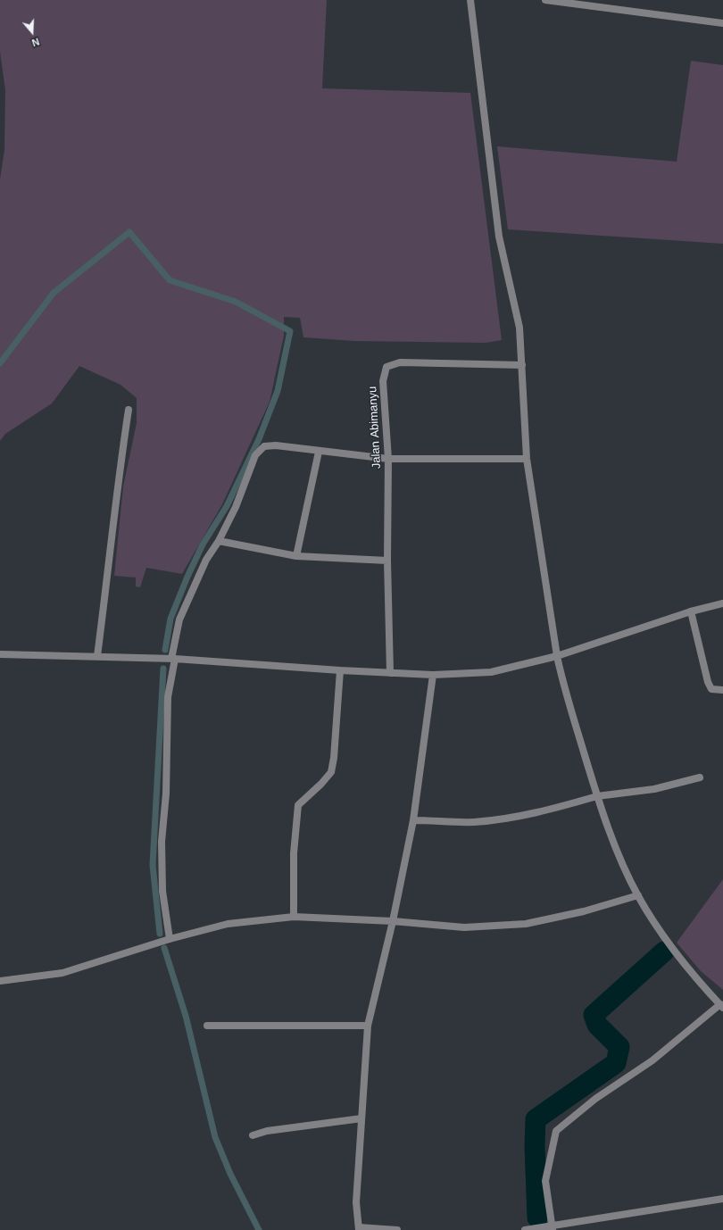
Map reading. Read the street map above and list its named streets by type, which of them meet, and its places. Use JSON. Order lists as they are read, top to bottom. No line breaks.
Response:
{"streets":{"street":["Jalan Abimanyu"]},"north":"bottom"}
